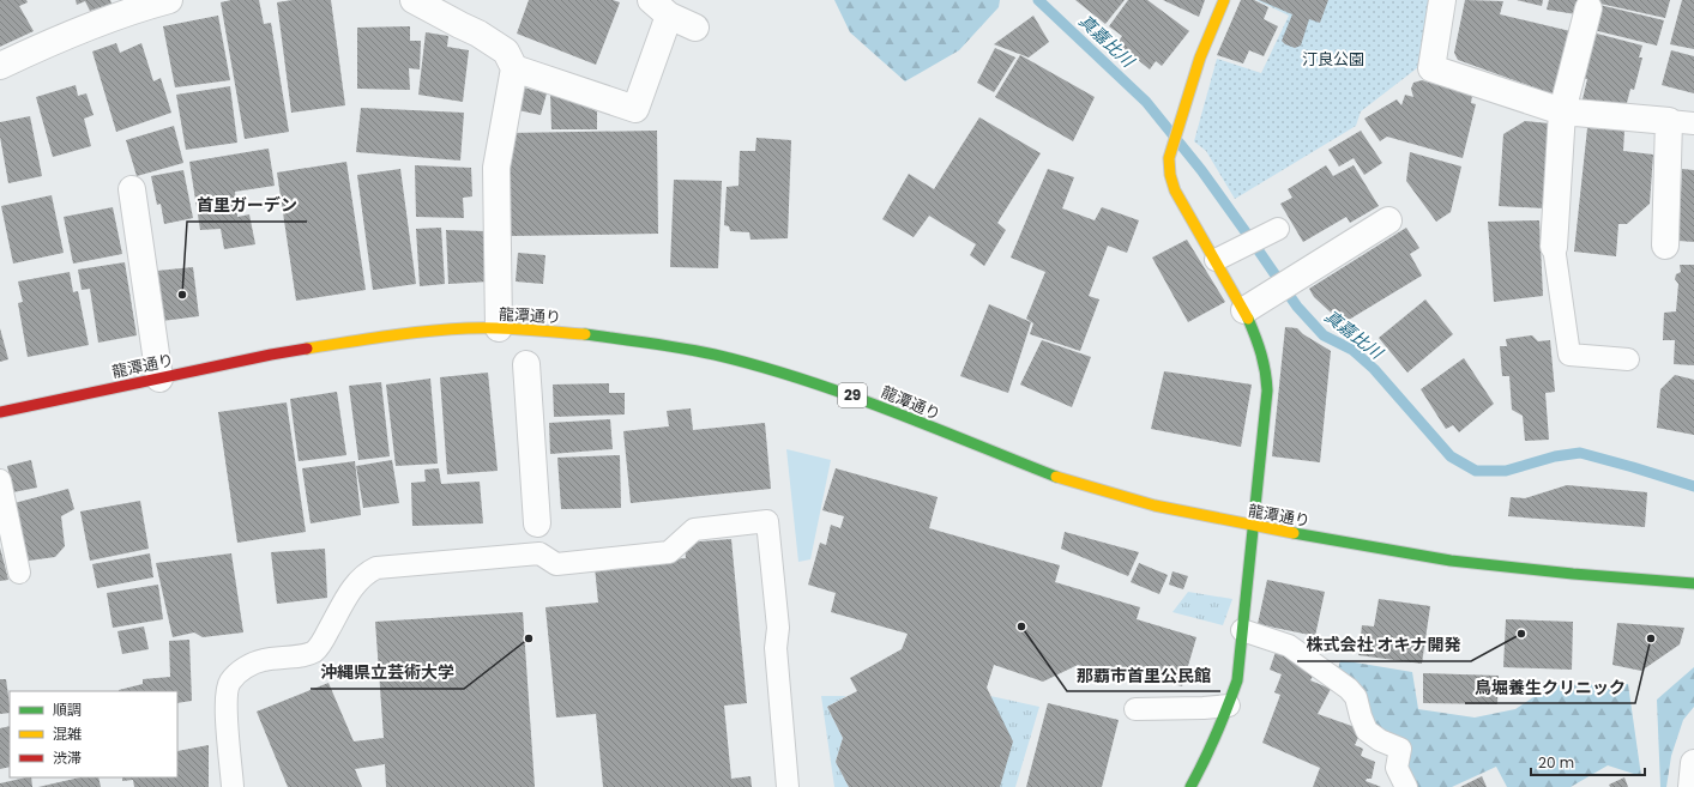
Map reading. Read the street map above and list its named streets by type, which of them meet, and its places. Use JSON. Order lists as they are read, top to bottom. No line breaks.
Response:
{"streets":{"main road":["龍潭通り","29"]},"water":["真嘉比川"],"parks":["汀良公園"],"places":["首里ガーデン","那覇市首里公民館","株式会社 オキナ開発","沖縄県立芸術大学","鳥堀養生クリニック"],"legend":["順調","混雑","渋滞"],"scale_bar":"20 m"}
